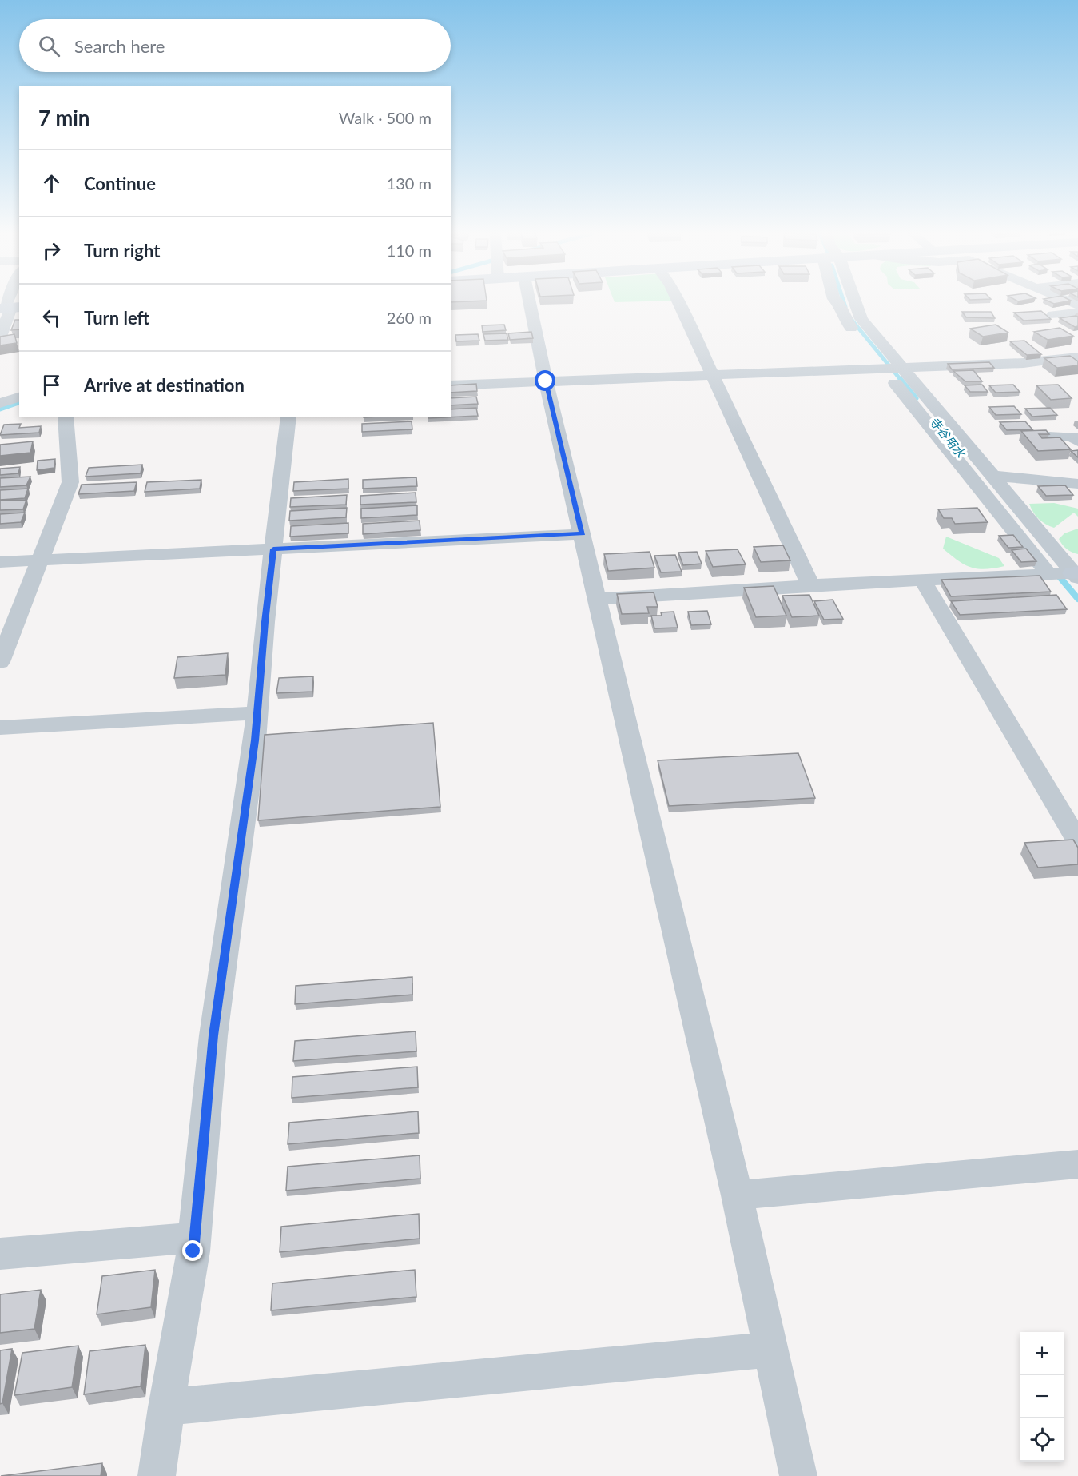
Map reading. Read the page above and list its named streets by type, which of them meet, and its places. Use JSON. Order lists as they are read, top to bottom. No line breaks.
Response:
{"water":["寺谷用水"],"page":{"search":"Search here","heading":["7 min","Walk · 500 m"],"list":[["Continue","130 m"],["Turn right","110 m"],["Turn left","260 m"],"Arrive at destination"],"map_buttons":["+","−"]}}
